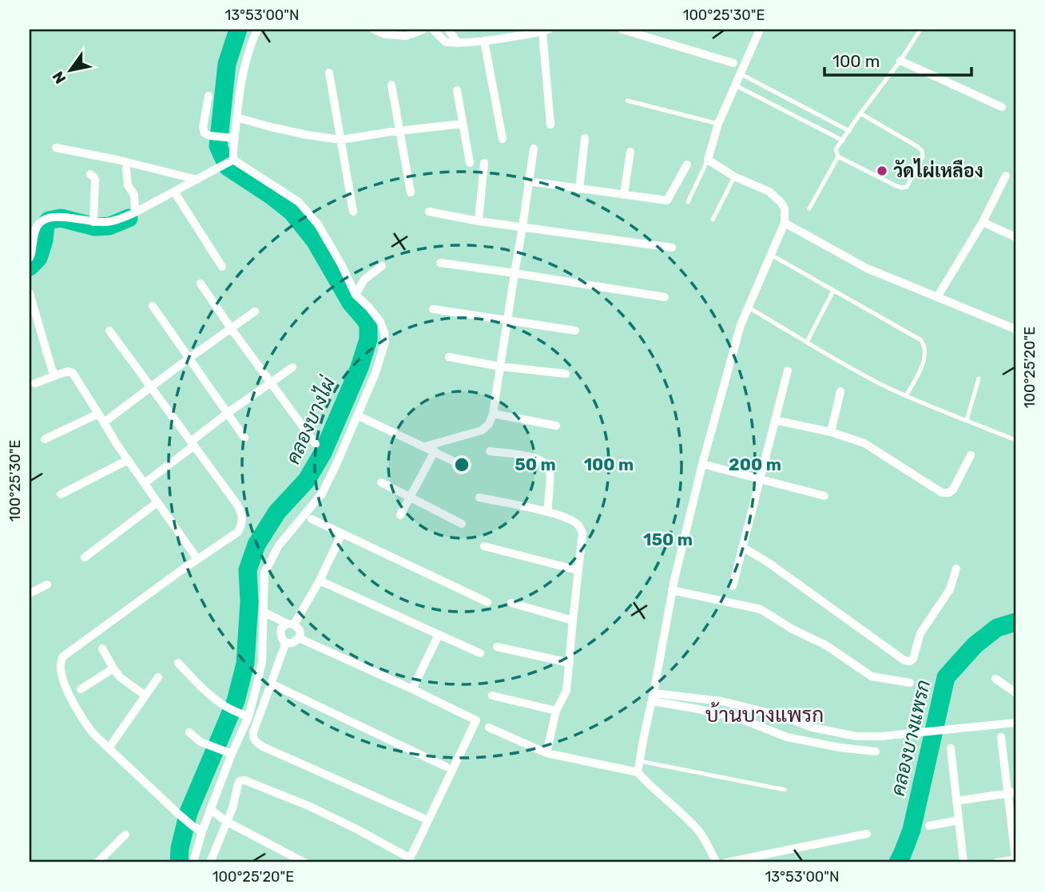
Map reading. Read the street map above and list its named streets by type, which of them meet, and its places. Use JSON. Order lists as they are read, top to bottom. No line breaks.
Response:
{"districts":["บ้านบางแพรก"],"water":["คลองบางไผ่","คลองบางแพรก"],"places":["วัดไผ่เหลือง"],"scale_bar":"100 m","north":"bottom left","coordinates":["13°53'00\"N","100°25'30\"E","100°25'20\"E"],"rings":["50 m","100 m","200 m","150 m"]}
